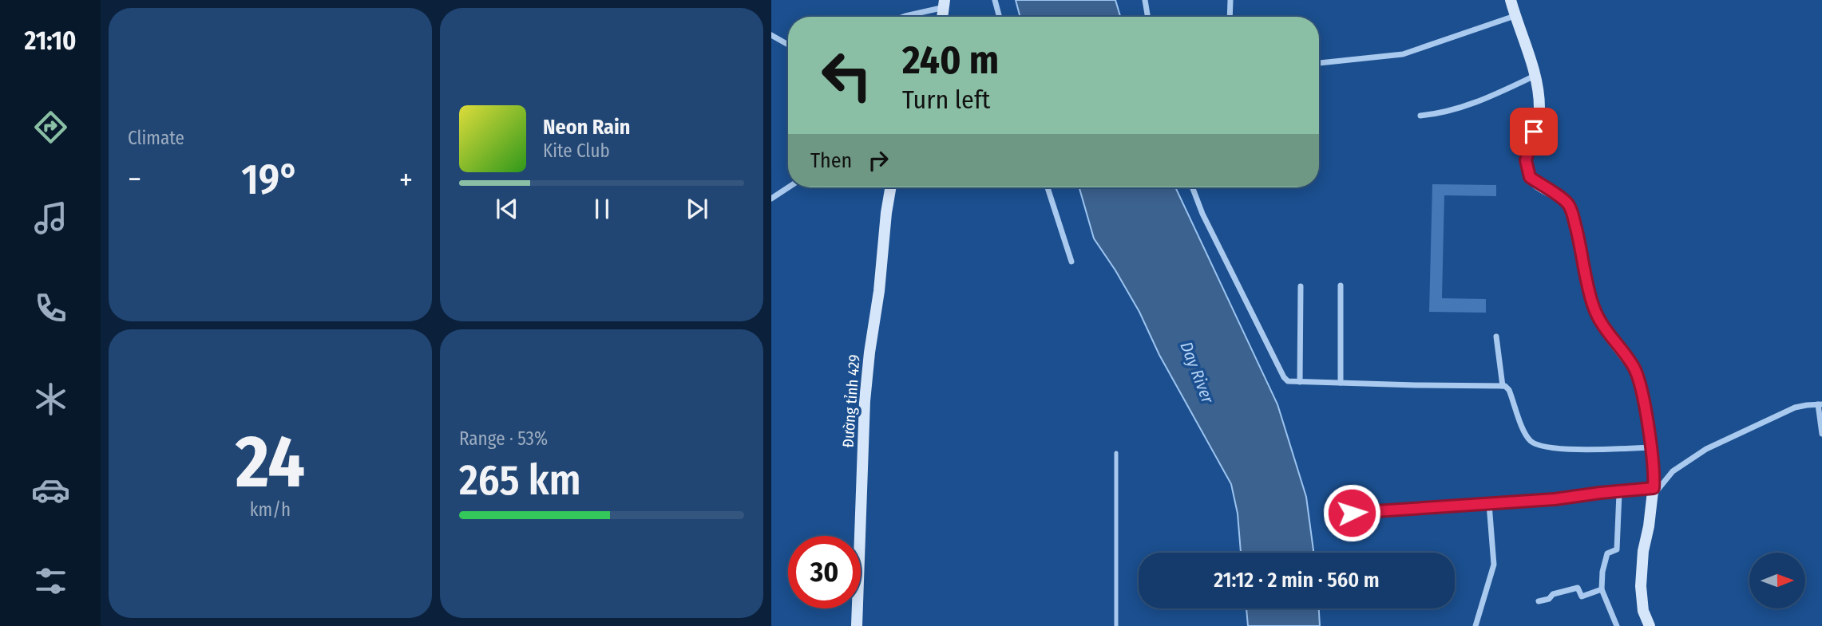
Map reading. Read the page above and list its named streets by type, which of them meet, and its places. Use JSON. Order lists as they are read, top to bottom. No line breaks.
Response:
{"streets":{"street":["Đường tỉnh 429"]},"water":["Day River"],"north":"right","page":{"tabs":"21:10","tile":["Climate",["24","km/h"],["Range · 53%","265 km"]],"turn":["240 m","Turn left"],"song":["Neon Rain","Kite Club"],"then":"Then","heat":["−","19°","+"],"limit":"30","trip":"21:12 · 2 min · 560 m"}}
